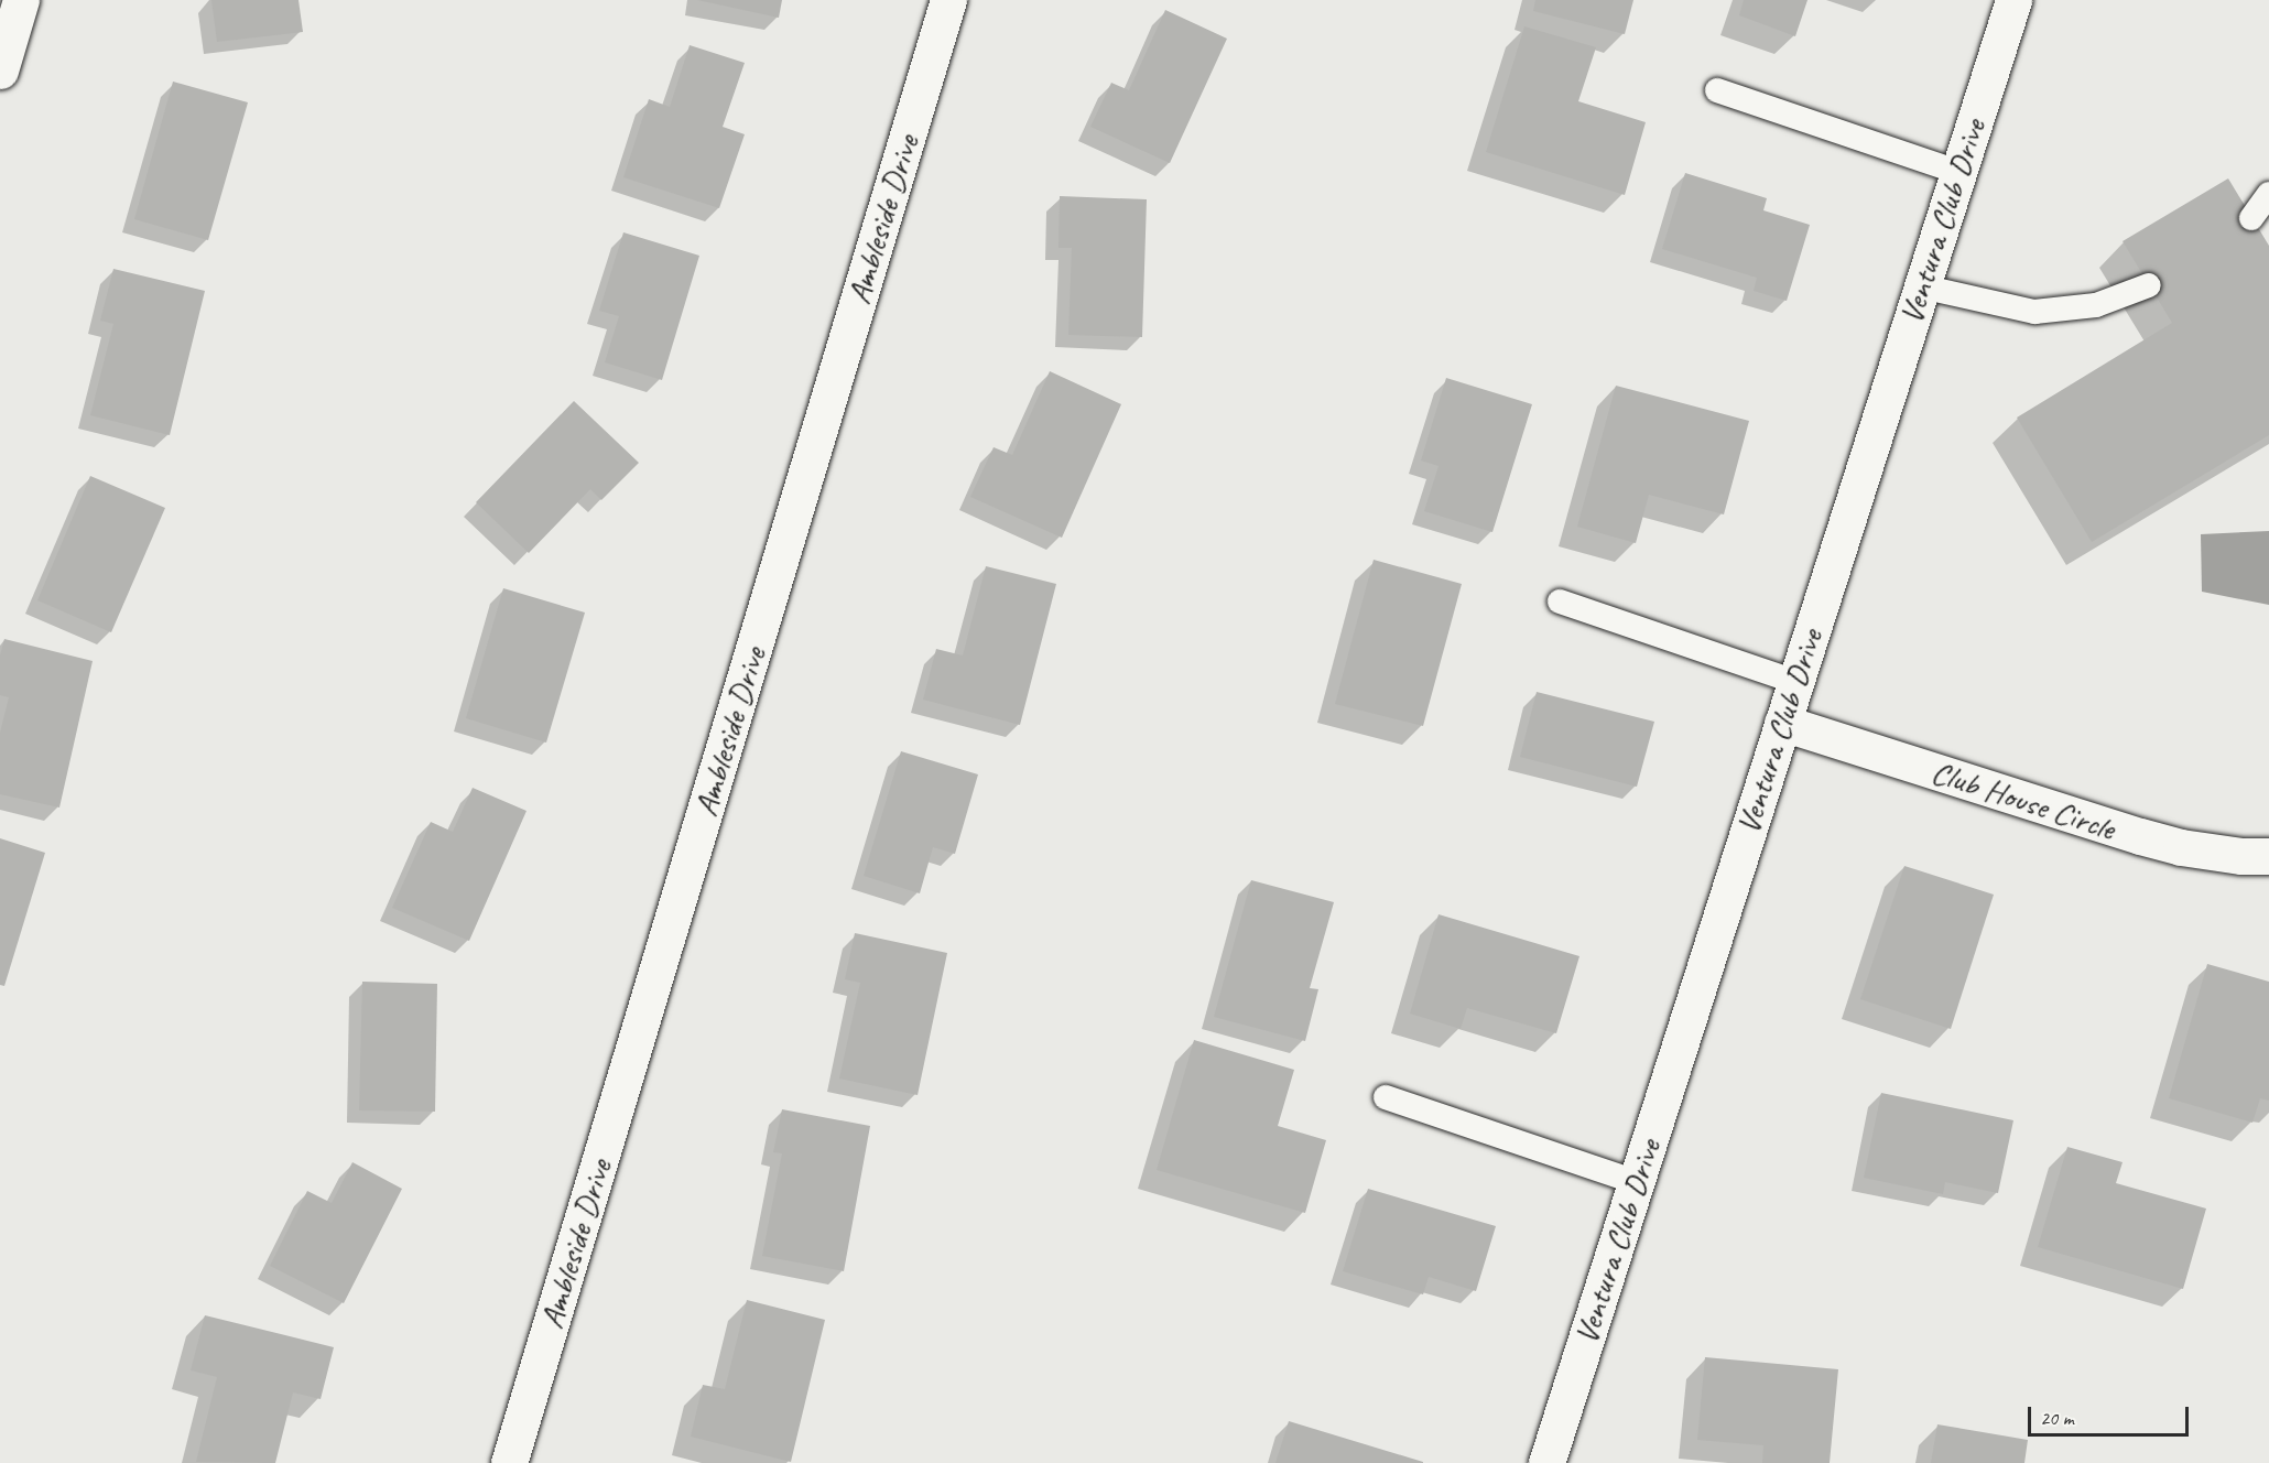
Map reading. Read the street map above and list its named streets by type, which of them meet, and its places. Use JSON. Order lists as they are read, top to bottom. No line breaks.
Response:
{"streets":{"street":["Ambleside Drive","Ventura Club Drive","Club House Circle"]},"crossings":[["Ventura Club Drive","Club House Circle"]],"scale_bar":"20 m"}
